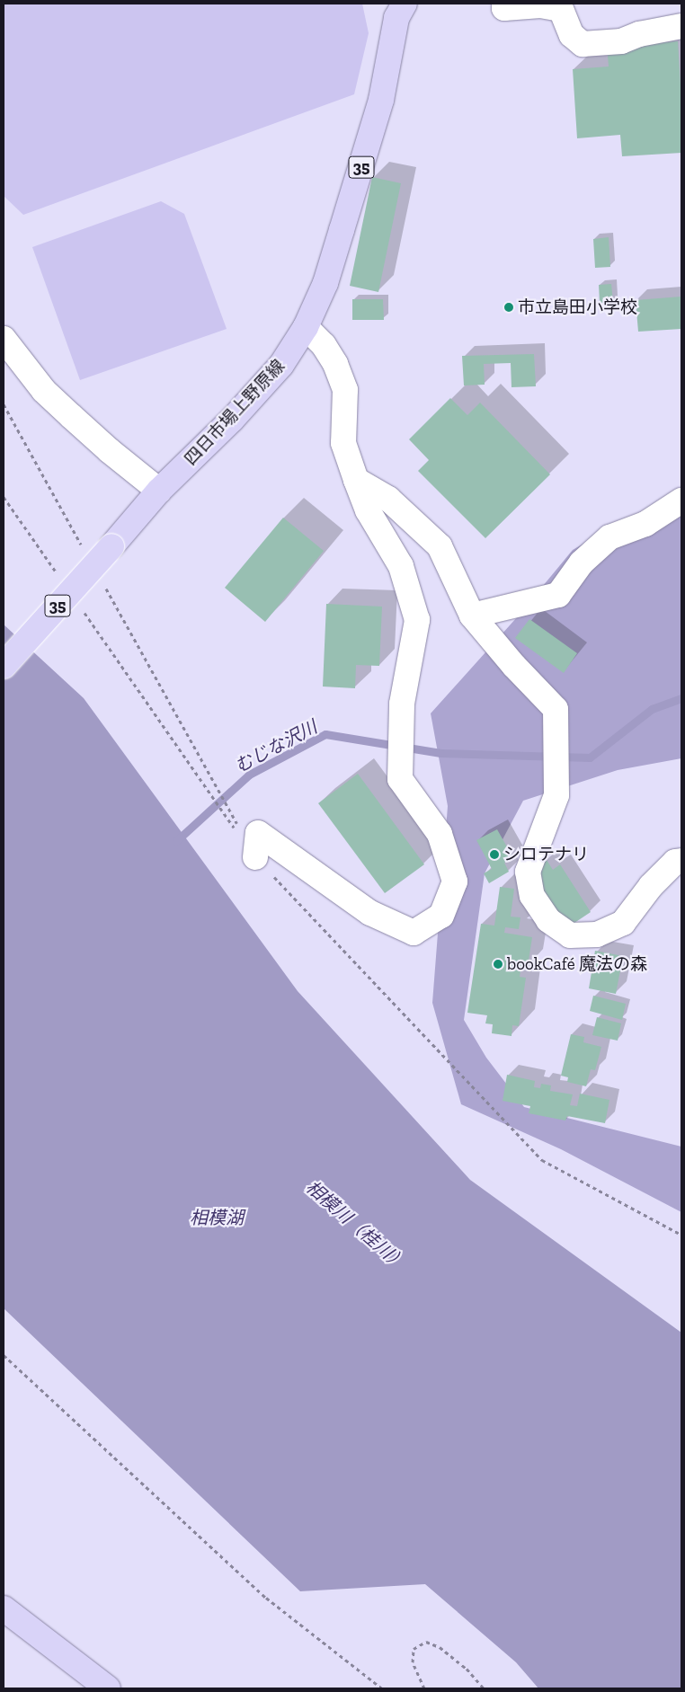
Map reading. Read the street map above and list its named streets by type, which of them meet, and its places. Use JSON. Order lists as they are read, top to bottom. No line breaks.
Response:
{"streets":{"main road":["35","四日市場上野原線"]},"water":["むじな沢川","相模湖","相模川（桂川）"],"places":["市立島田小学校","シロテナリ","bookCafé 魔法の森"]}
